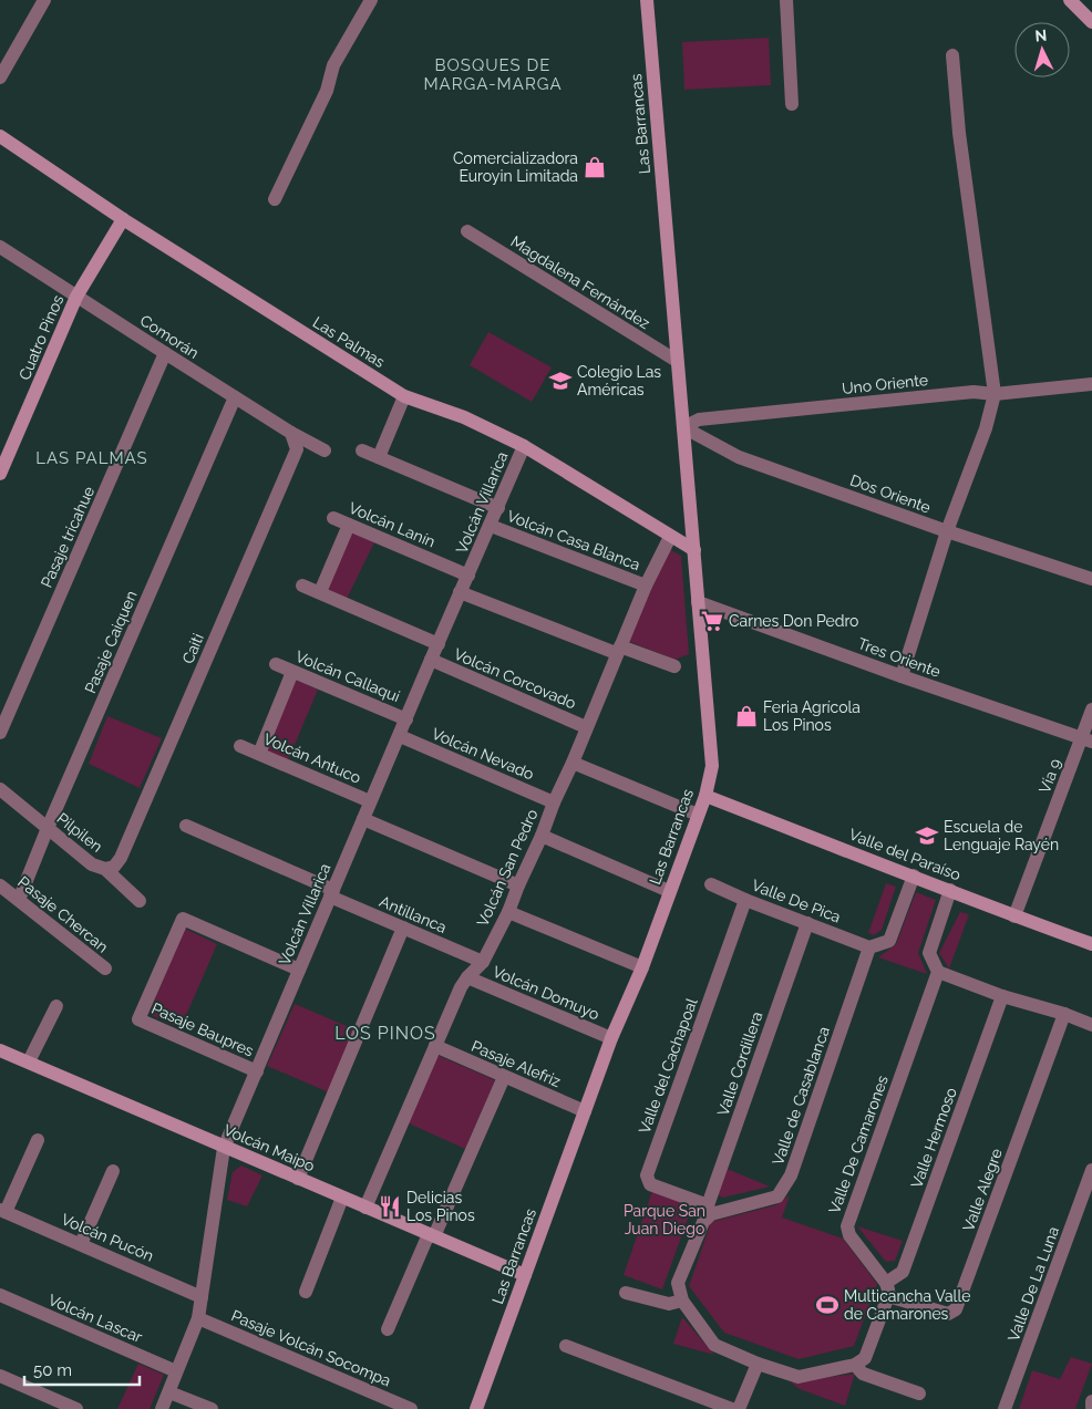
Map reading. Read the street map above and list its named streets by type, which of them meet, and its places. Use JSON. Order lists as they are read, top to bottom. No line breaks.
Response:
{"streets":{"street":["Las Barrancas","Magdalena Fernández","Comorán","Cuatro Pinos","Las Palmas","Uno Oriente","Dos Oriente","Volcán Villarica","Volcán Lanín","Pasaje tricahue","Volcán Casa Blanca","Pasaje Caiquen","Caiti","Tres Oriente","Volcán Callaqui","Volcán Corcovado","Volcán Nevado","Volcán Antuco","Vía 9","Pilpilen","Valle del Paraíso","Volcán San Pedro","Valle De Pica","Pasaje Chercan","Antillanca","Volcán Domuyo","Pasaje Baupres","Pasaje Alefriz","Valle Cordillera","Valle del Cachapoal","Valle de Casablanca","Valle Hermoso","Valle De Camarones","Volcán Maipo","Valle Alegre","Volcán Pucón","Valle De La Luna","Volcán Lascar","Pasaje Volcán Socompa"]},"crossings":[["Las Barrancas","Magdalena Fernández"],["Las Barrancas","Las Palmas"],["Las Barrancas","Uno Oriente"],["Las Barrancas","Dos Oriente"],["Las Barrancas","Tres Oriente"],["Las Barrancas","Valle del Paraíso"],["Las Barrancas","Volcán Domuyo"],["Las Barrancas","Pasaje Alefriz"],["Las Barrancas","Volcán Maipo"],["Comorán","Cuatro Pinos"],["Comorán","Pasaje tricahue"],["Comorán","Pasaje Caiquen"],["Comorán","Caiti"],["Cuatro Pinos","Las Palmas"],["Las Palmas","Volcán Villarica"],["Las Palmas","Volcán San Pedro"],["Uno Oriente","Dos Oriente"],["Volcán Villarica","Volcán Lanín"],["Volcán Villarica","Volcán Casa Blanca"],["Volcán Villarica","Volcán Callaqui"],["Volcán Villarica","Volcán Corcovado"],["Volcán Villarica","Volcán Nevado"],["Volcán Villarica","Volcán Antuco"],["Volcán Villarica","Antillanca"],["Volcán Villarica","Pasaje Baupres"],["Volcán Villarica","Volcán Maipo"],["Volcán Villarica","Volcán Pucón"],["Volcán Villarica","Volcán Lascar"],["Volcán Villarica","Pasaje Volcán Socompa"],["Volcán Casa Blanca","Volcán San Pedro"],["Pasaje Caiquen","Pilpilen"],["Pasaje Caiquen","Pasaje Chercan"],["Caiti","Pilpilen"],["Tres Oriente","Vía 9"],["Volcán Corcovado","Volcán San Pedro"],["Volcán Nevado","Volcán San Pedro"],["Vía 9","Valle del Paraíso"],["Volcán San Pedro","Antillanca"],["Volcán San Pedro","Volcán Domuyo"],["Volcán San Pedro","Pasaje Alefriz"],["Volcán San Pedro","Volcán Maipo"],["Valle De Pica","Valle Cordillera"],["Valle De Pica","Valle del Cachapoal"],["Valle De Pica","Valle de Casablanca"],["Valle Cordillera","Valle del Cachapoal"],["Valle Cordillera","Valle de Casablanca"],["Valle del Cachapoal","Valle de Casablanca"],["Valle Hermoso","Valle De Camarones"],["Valle Hermoso","Valle Alegre"],["Valle De Camarones","Valle Alegre"]],"districts":["BOSQUES DE MARGA-MARGA","LAS PALMAS","LOS PINOS"],"parks":["Parque San Juan Diego"],"places":{"shop":["Comercializadora Euroyin Limitada","Feria Agrícola Los Pinos"],"school or university":["Colegio Las Américas","Escuela de Lenguaje Rayén"],"supermarket":["Carnes Don Pedro"],"restaurant":["Delicias Los Pinos"],"sports":["Multicancha Valle de Camarones"]},"scale_bar":"50 m","north":"top"}
